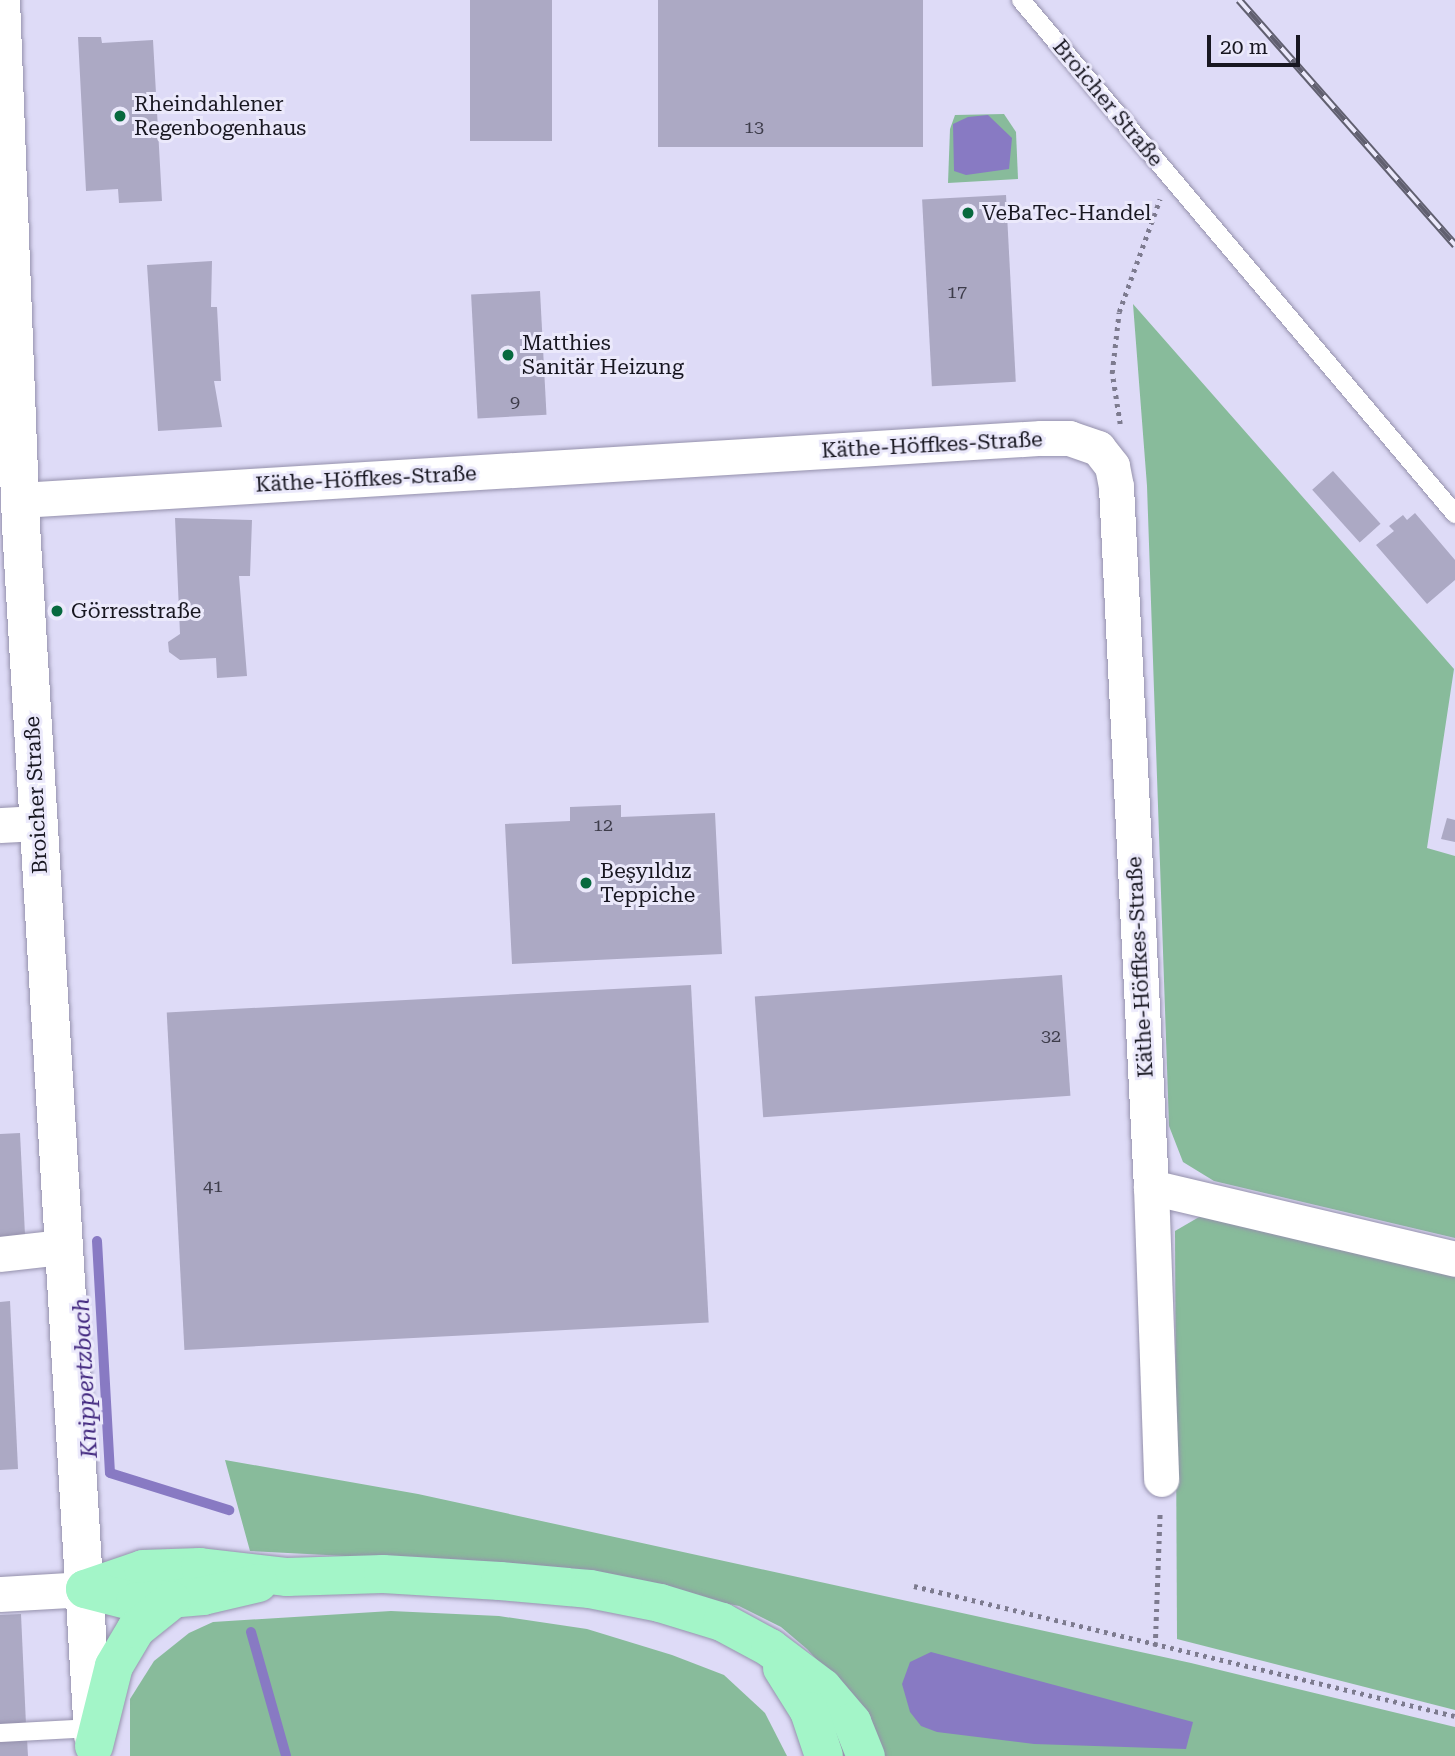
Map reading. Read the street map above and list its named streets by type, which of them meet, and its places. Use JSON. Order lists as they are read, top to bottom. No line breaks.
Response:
{"streets":{"street":["Broicher Straße","Käthe-Höffkes-Straße"]},"crossings":[["Broicher Straße","Käthe-Höffkes-Straße"]],"water":["Knippertzbach"],"places":["Rheindahlener Regenbogenhaus","VeBaTec-Handel","Matthies Sanitär Heizung","Görresstraße","Beşyıldız Teppiche"],"house_numbers":["13","17","9","12","32","41"],"scale_bar":"20 m"}
